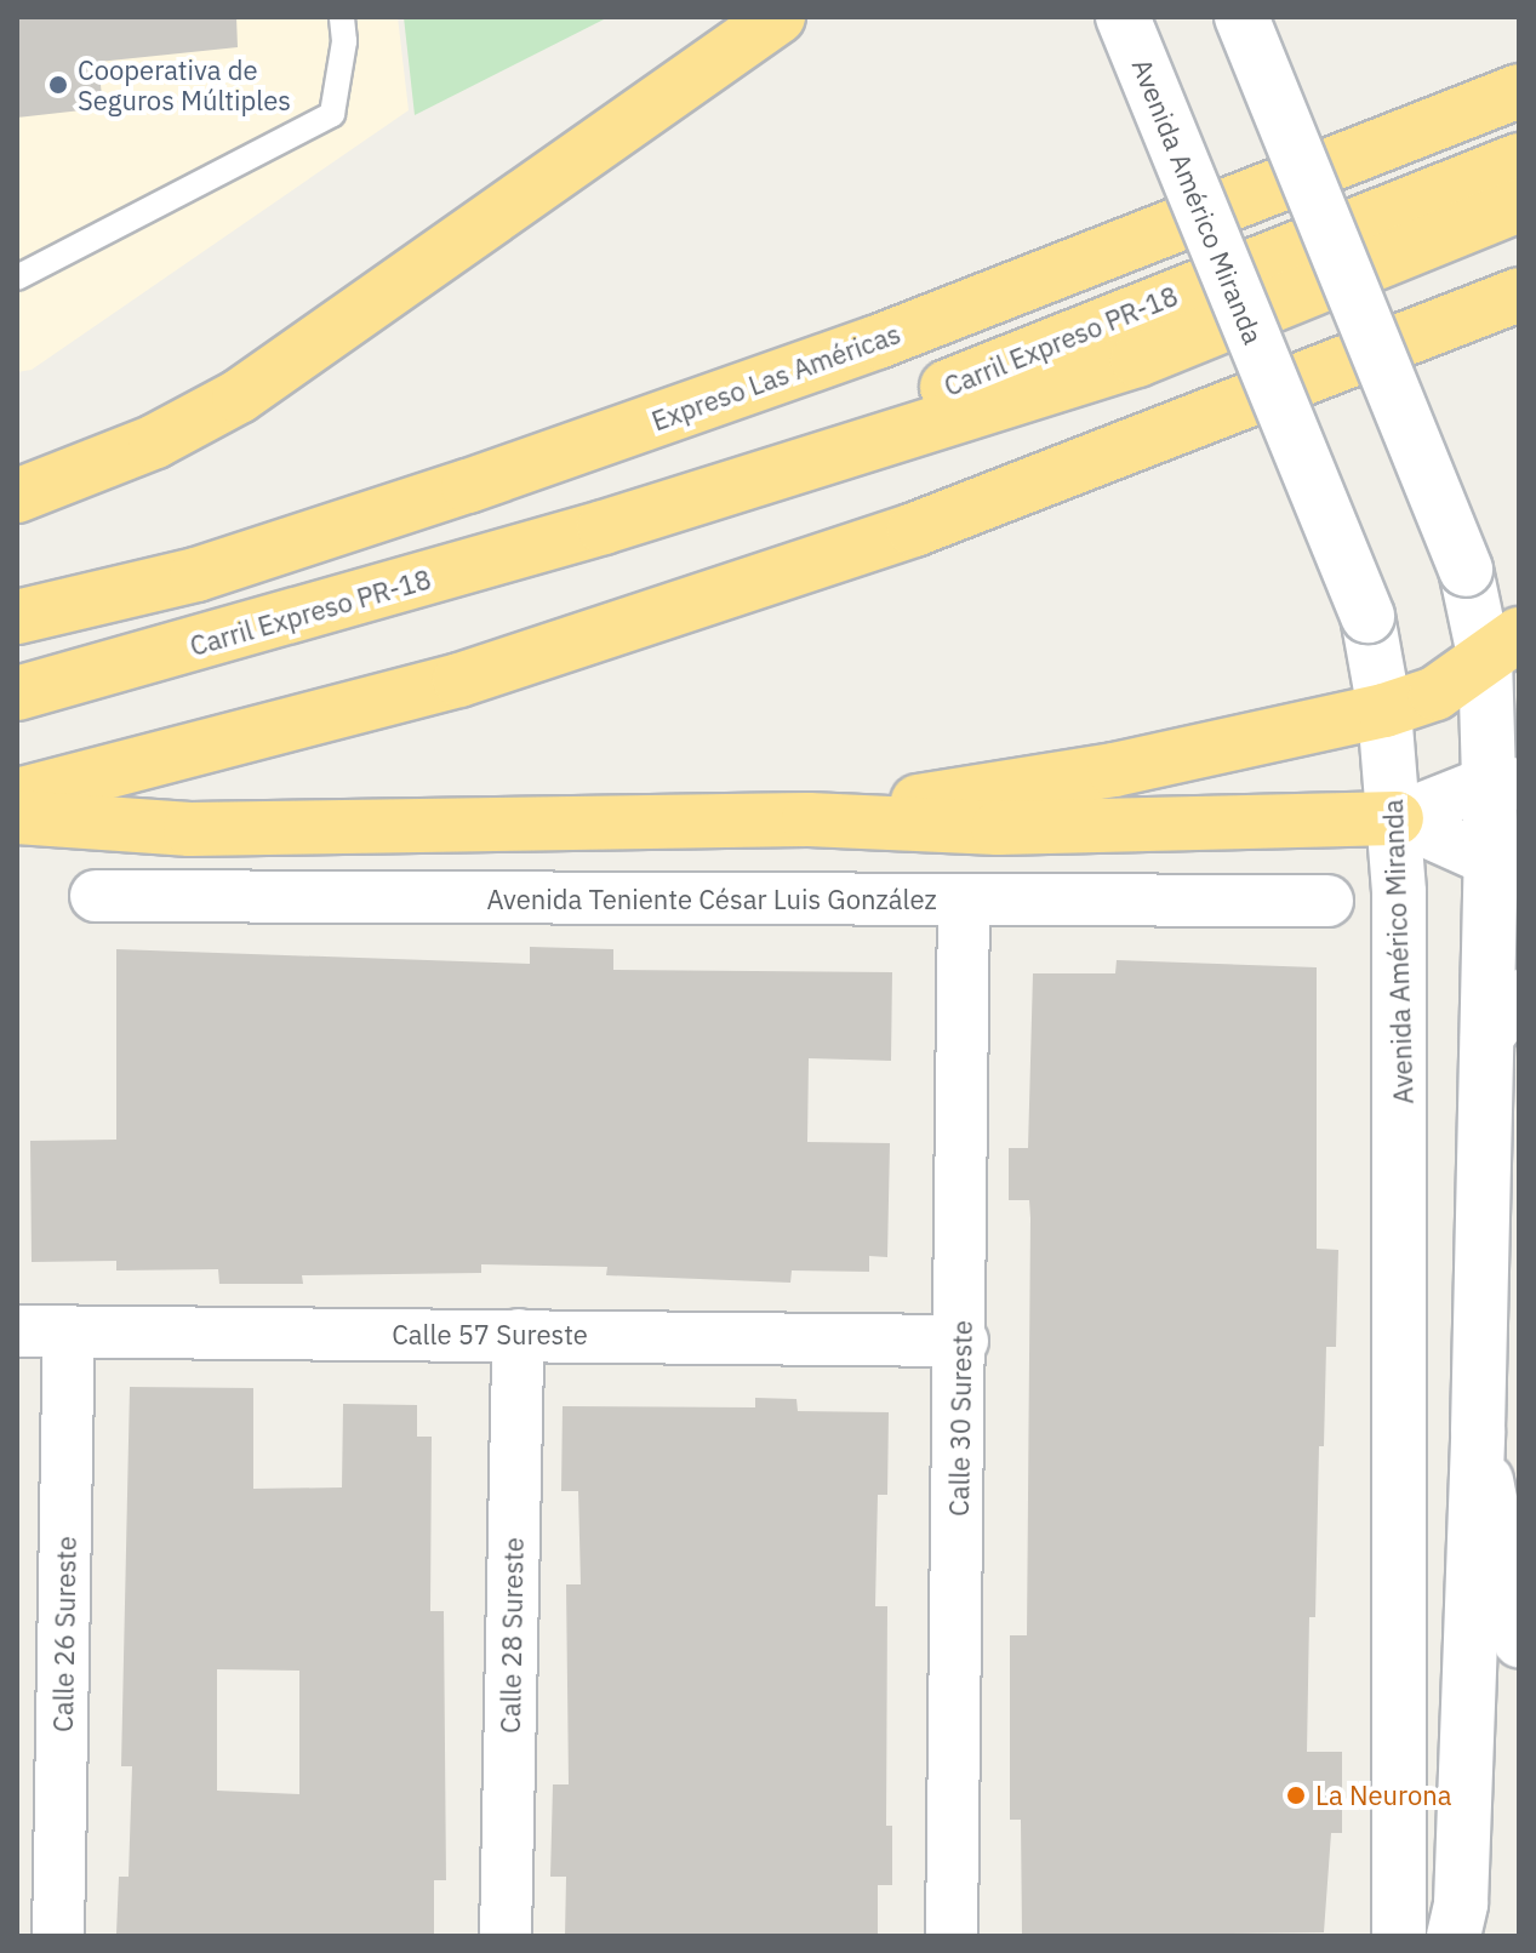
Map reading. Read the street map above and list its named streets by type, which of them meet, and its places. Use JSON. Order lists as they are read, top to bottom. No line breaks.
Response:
{"streets":{"highway":["Carril Expreso PR-18","Expreso Las Américas"],"street":["Avenida Américo Miranda","Avenida Teniente César Luis González","Calle 57 Sureste","Calle 30 Sureste","Calle 26 Sureste","Calle 28 Sureste"]},"crossings":[["Avenida Teniente César Luis González","Calle 30 Sureste"],["Calle 57 Sureste","Calle 30 Sureste"],["Calle 57 Sureste","Calle 26 Sureste"],["Calle 57 Sureste","Calle 28 Sureste"]],"places":["Cooperativa de Seguros Múltiples","La Neurona"]}
